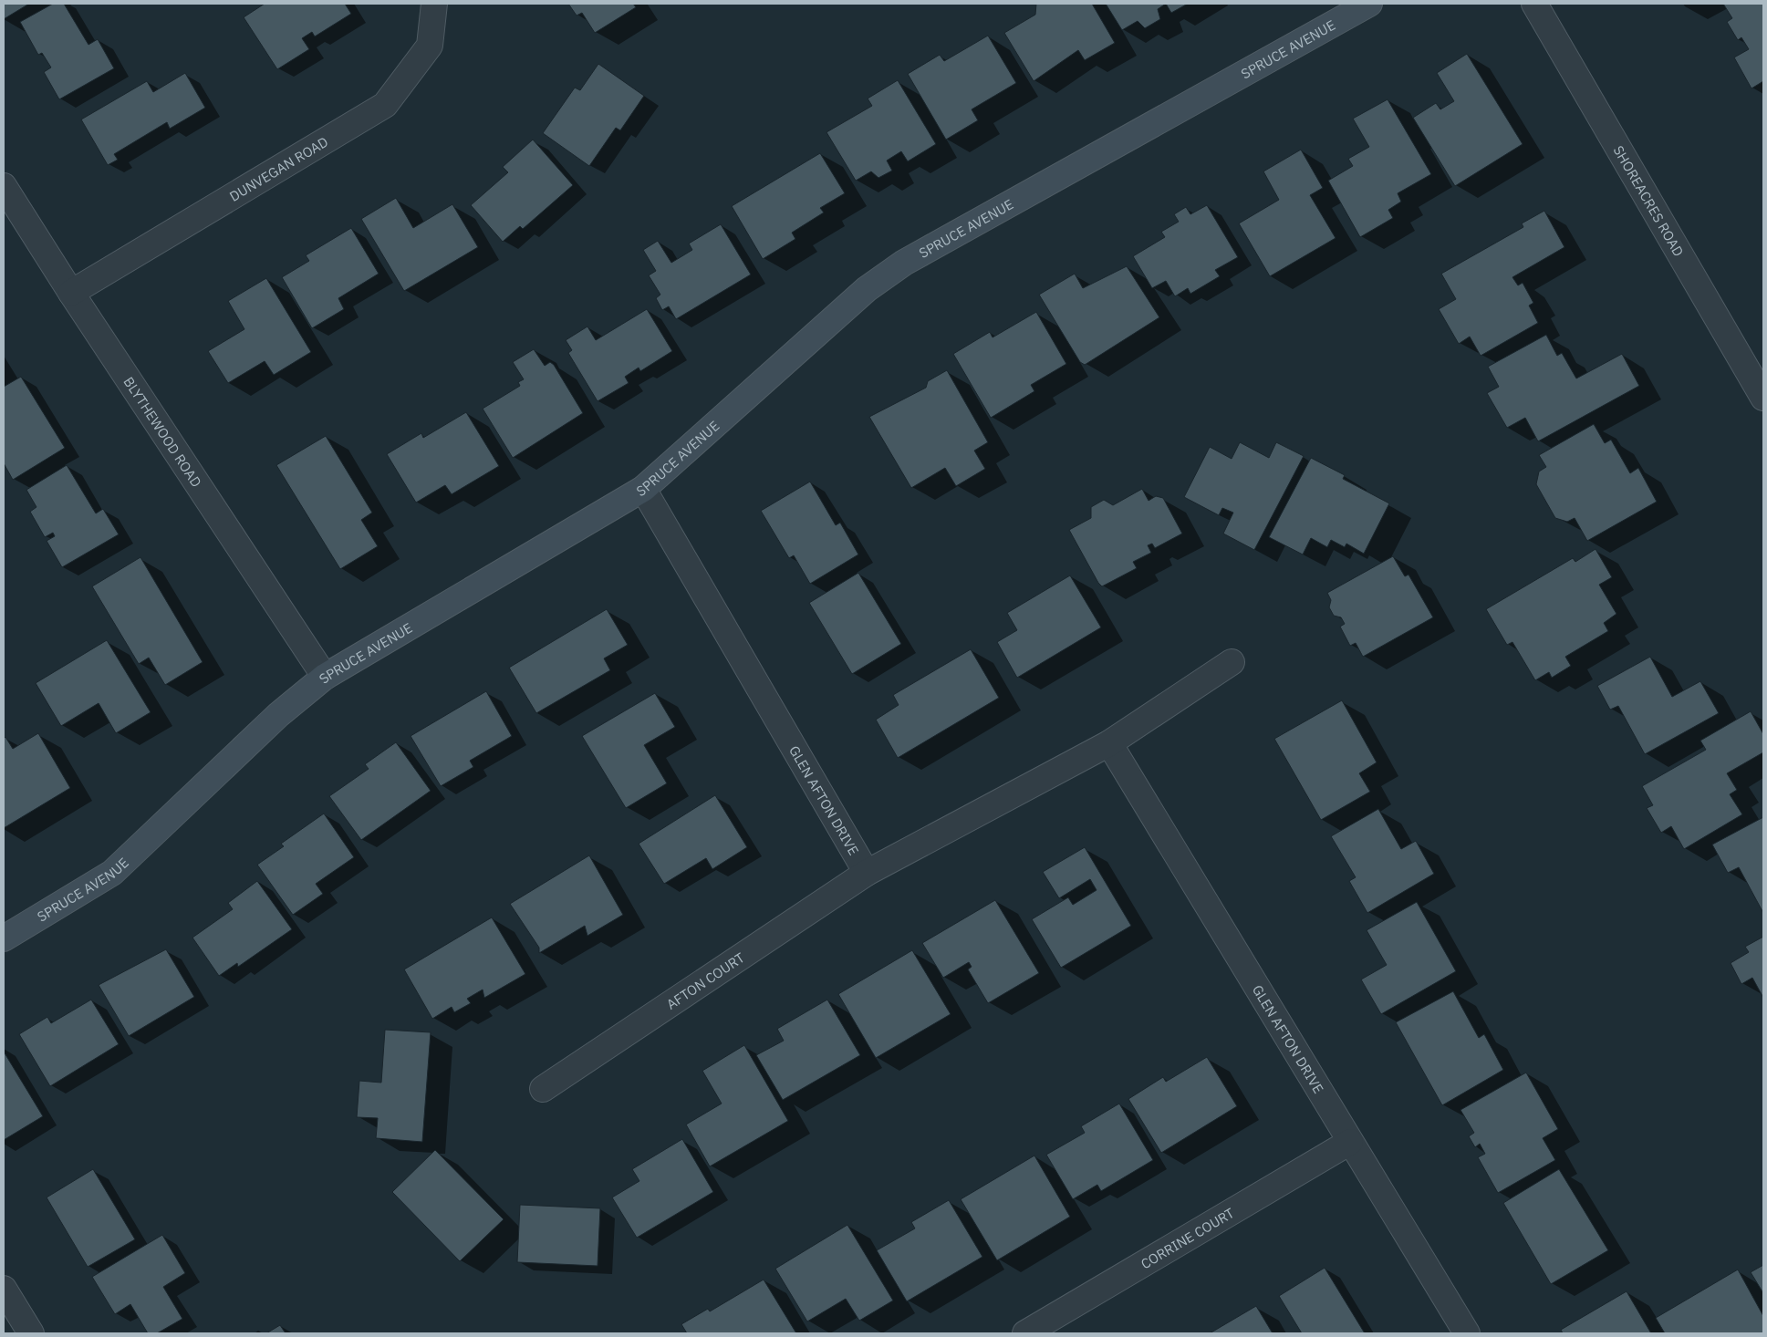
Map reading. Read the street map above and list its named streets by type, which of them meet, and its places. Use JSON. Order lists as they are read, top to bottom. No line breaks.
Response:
{"streets":{"street":["SPRUCE AVENUE","DUNVEGAN ROAD","SHOREACRES ROAD","BLYTHEWOOD ROAD","GLEN AFTON DRIVE","AFTON COURT","CORRINE COURT"]},"crossings":[["SPRUCE AVENUE","BLYTHEWOOD ROAD"],["SPRUCE AVENUE","GLEN AFTON DRIVE"],["DUNVEGAN ROAD","BLYTHEWOOD ROAD"],["GLEN AFTON DRIVE","AFTON COURT"],["GLEN AFTON DRIVE","CORRINE COURT"]]}
